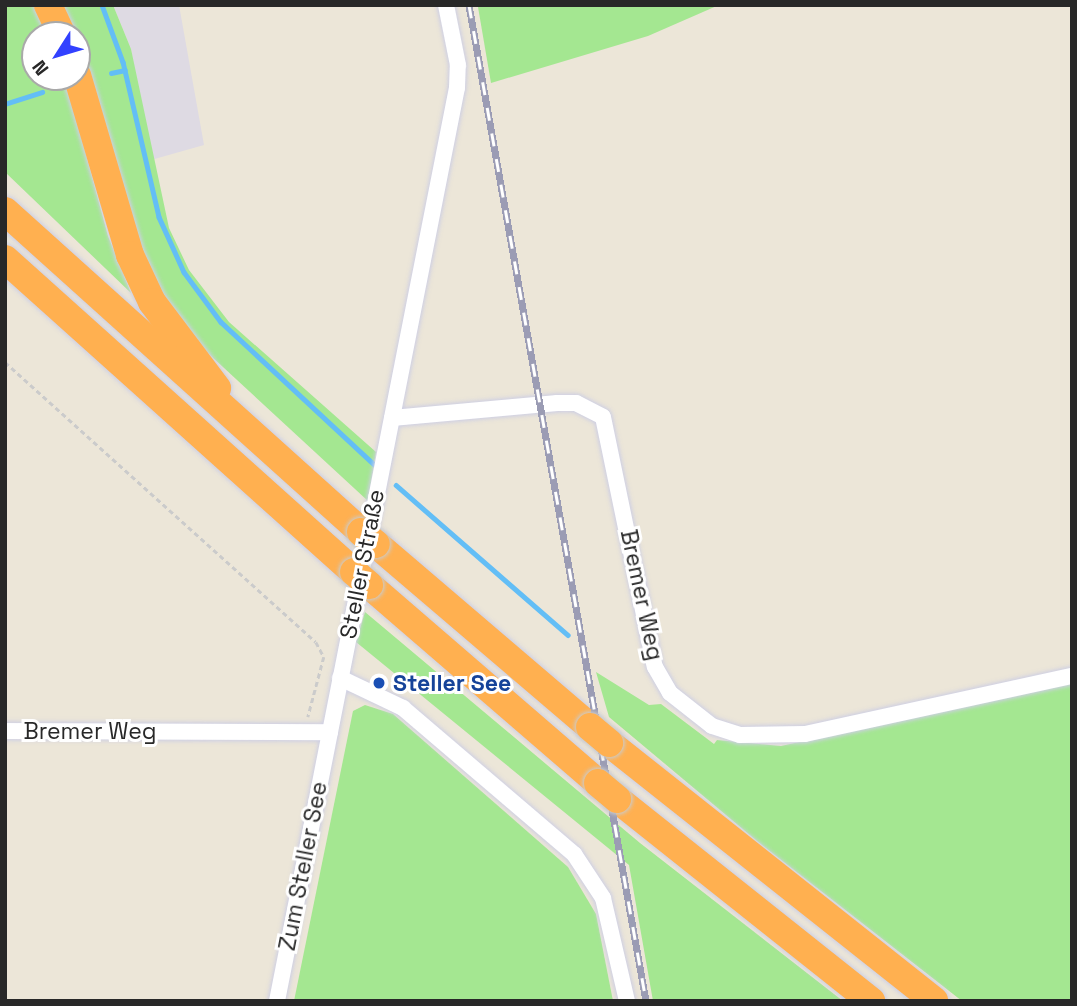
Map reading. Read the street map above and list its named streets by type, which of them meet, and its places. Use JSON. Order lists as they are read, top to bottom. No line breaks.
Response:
{"streets":{"street":["Steller Straße","Bremer Weg","Zum Steller See"]},"crossings":[["Steller Straße","Bremer Weg"],["Bremer Weg","Zum Steller See"]],"places":["Steller See"],"north":"bottom left"}
